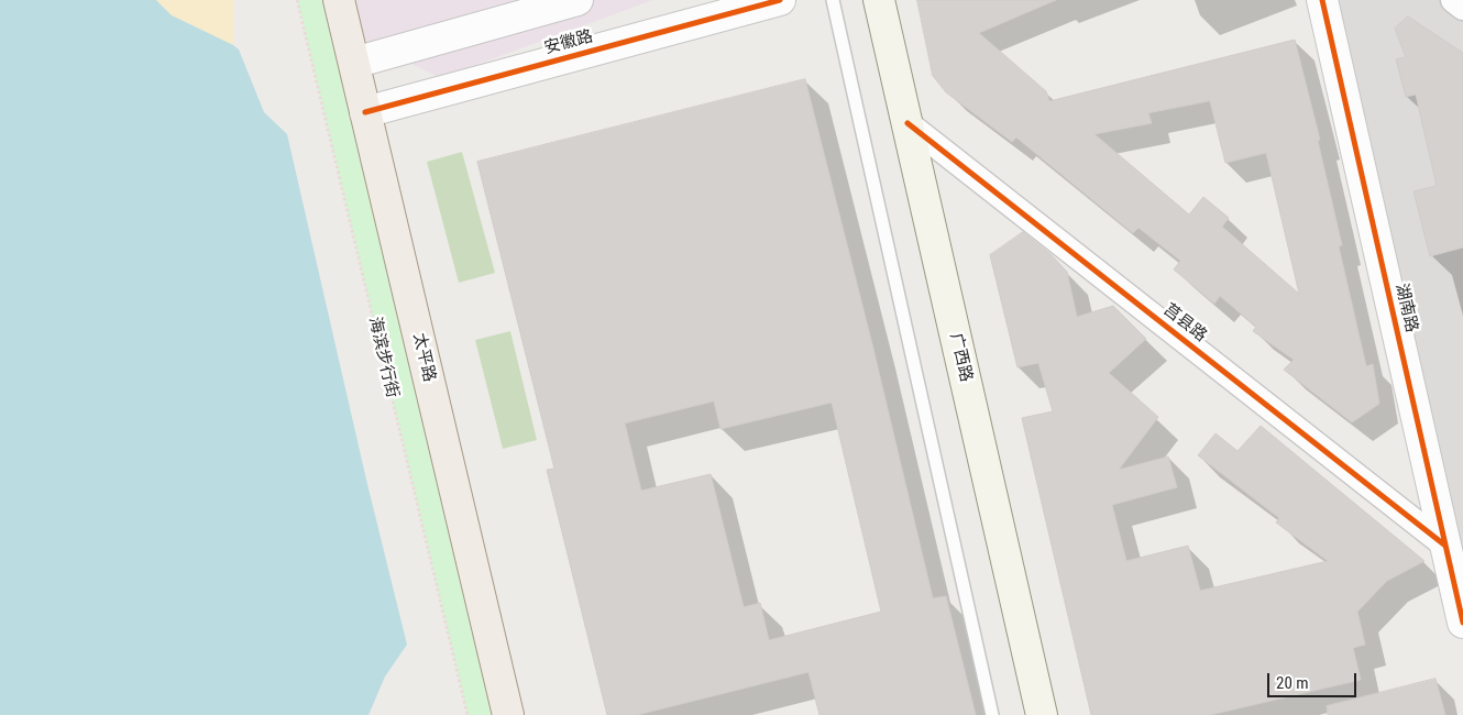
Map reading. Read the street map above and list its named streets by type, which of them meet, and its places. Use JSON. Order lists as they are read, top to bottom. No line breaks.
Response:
{"streets":{"main road":["太平路","广西路"],"street":["安徽路","湖南路","莒县路"],"path":["海滨步行街"]},"crossings":[["安徽路","太平路"],["湖南路","莒县路"],["莒县路","广西路"]],"scale_bar":"20 m"}
